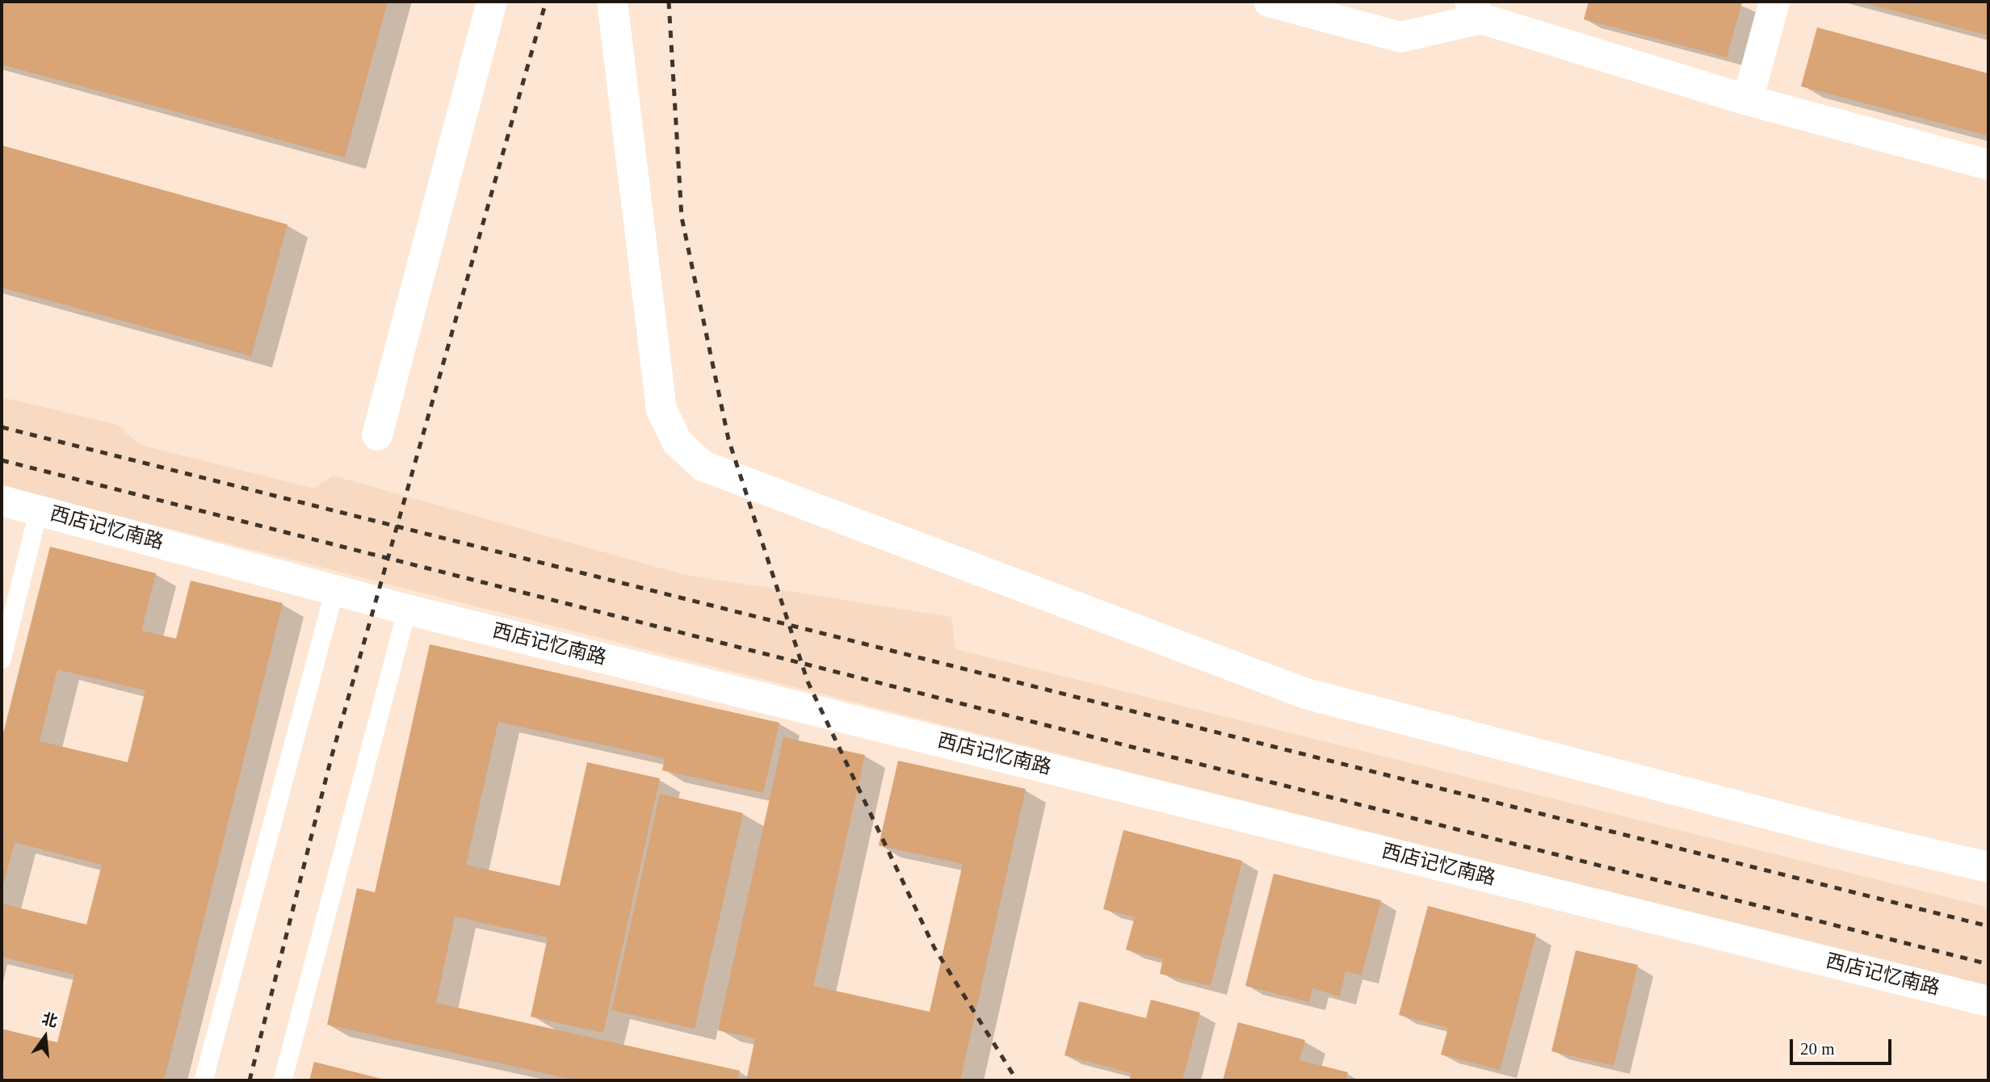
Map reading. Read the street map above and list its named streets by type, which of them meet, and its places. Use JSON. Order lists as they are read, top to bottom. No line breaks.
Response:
{"streets":{"street":["西店记忆南路"]},"scale_bar":"20 m","north":"top"}
